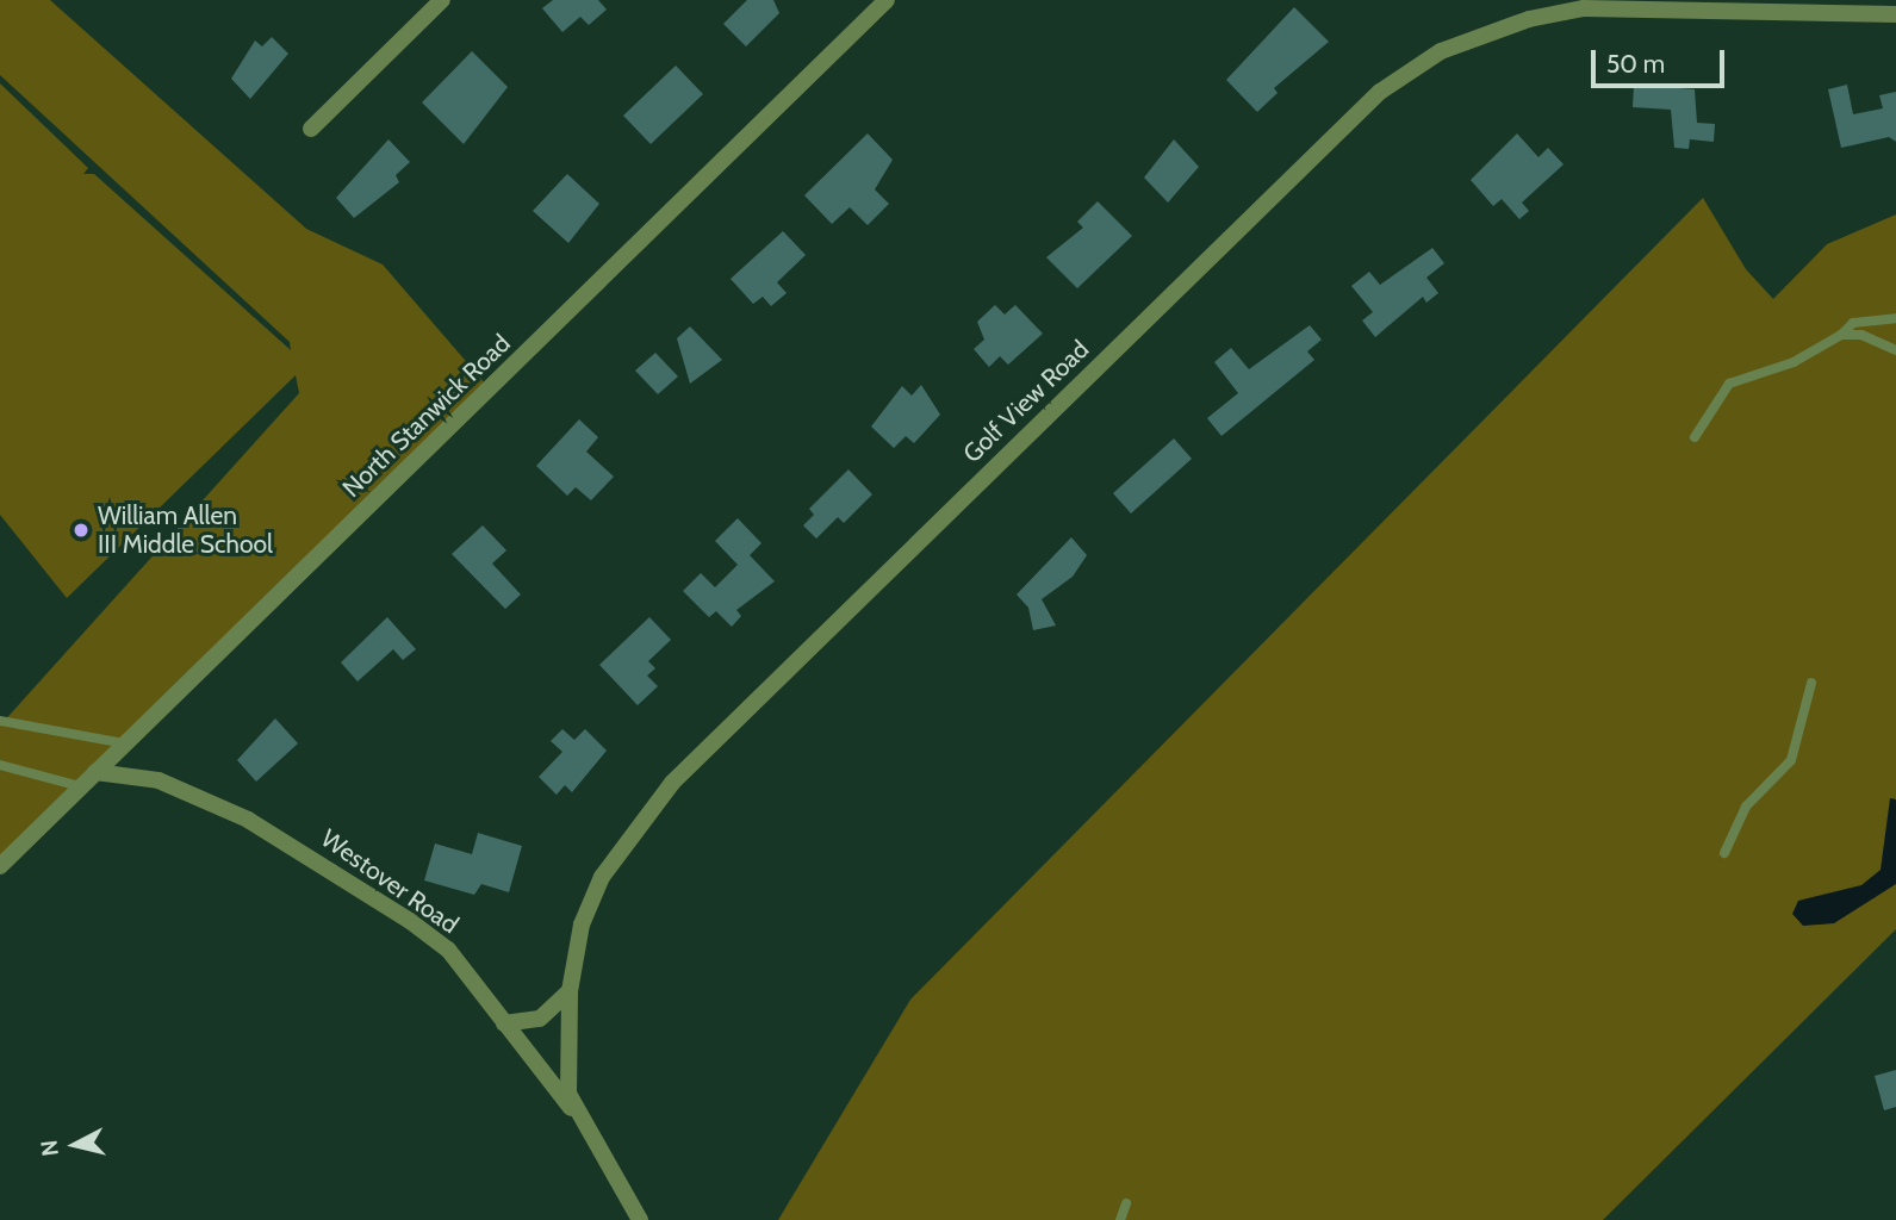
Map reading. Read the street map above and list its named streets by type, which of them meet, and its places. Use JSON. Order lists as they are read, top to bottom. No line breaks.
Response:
{"streets":{"street":["Golf View Road","North Stanwick Road","Westover Road"]},"crossings":[["Golf View Road","Westover Road"],["North Stanwick Road","Westover Road"]],"places":["William Allen III Middle School"],"scale_bar":"50 m","north":"left"}
